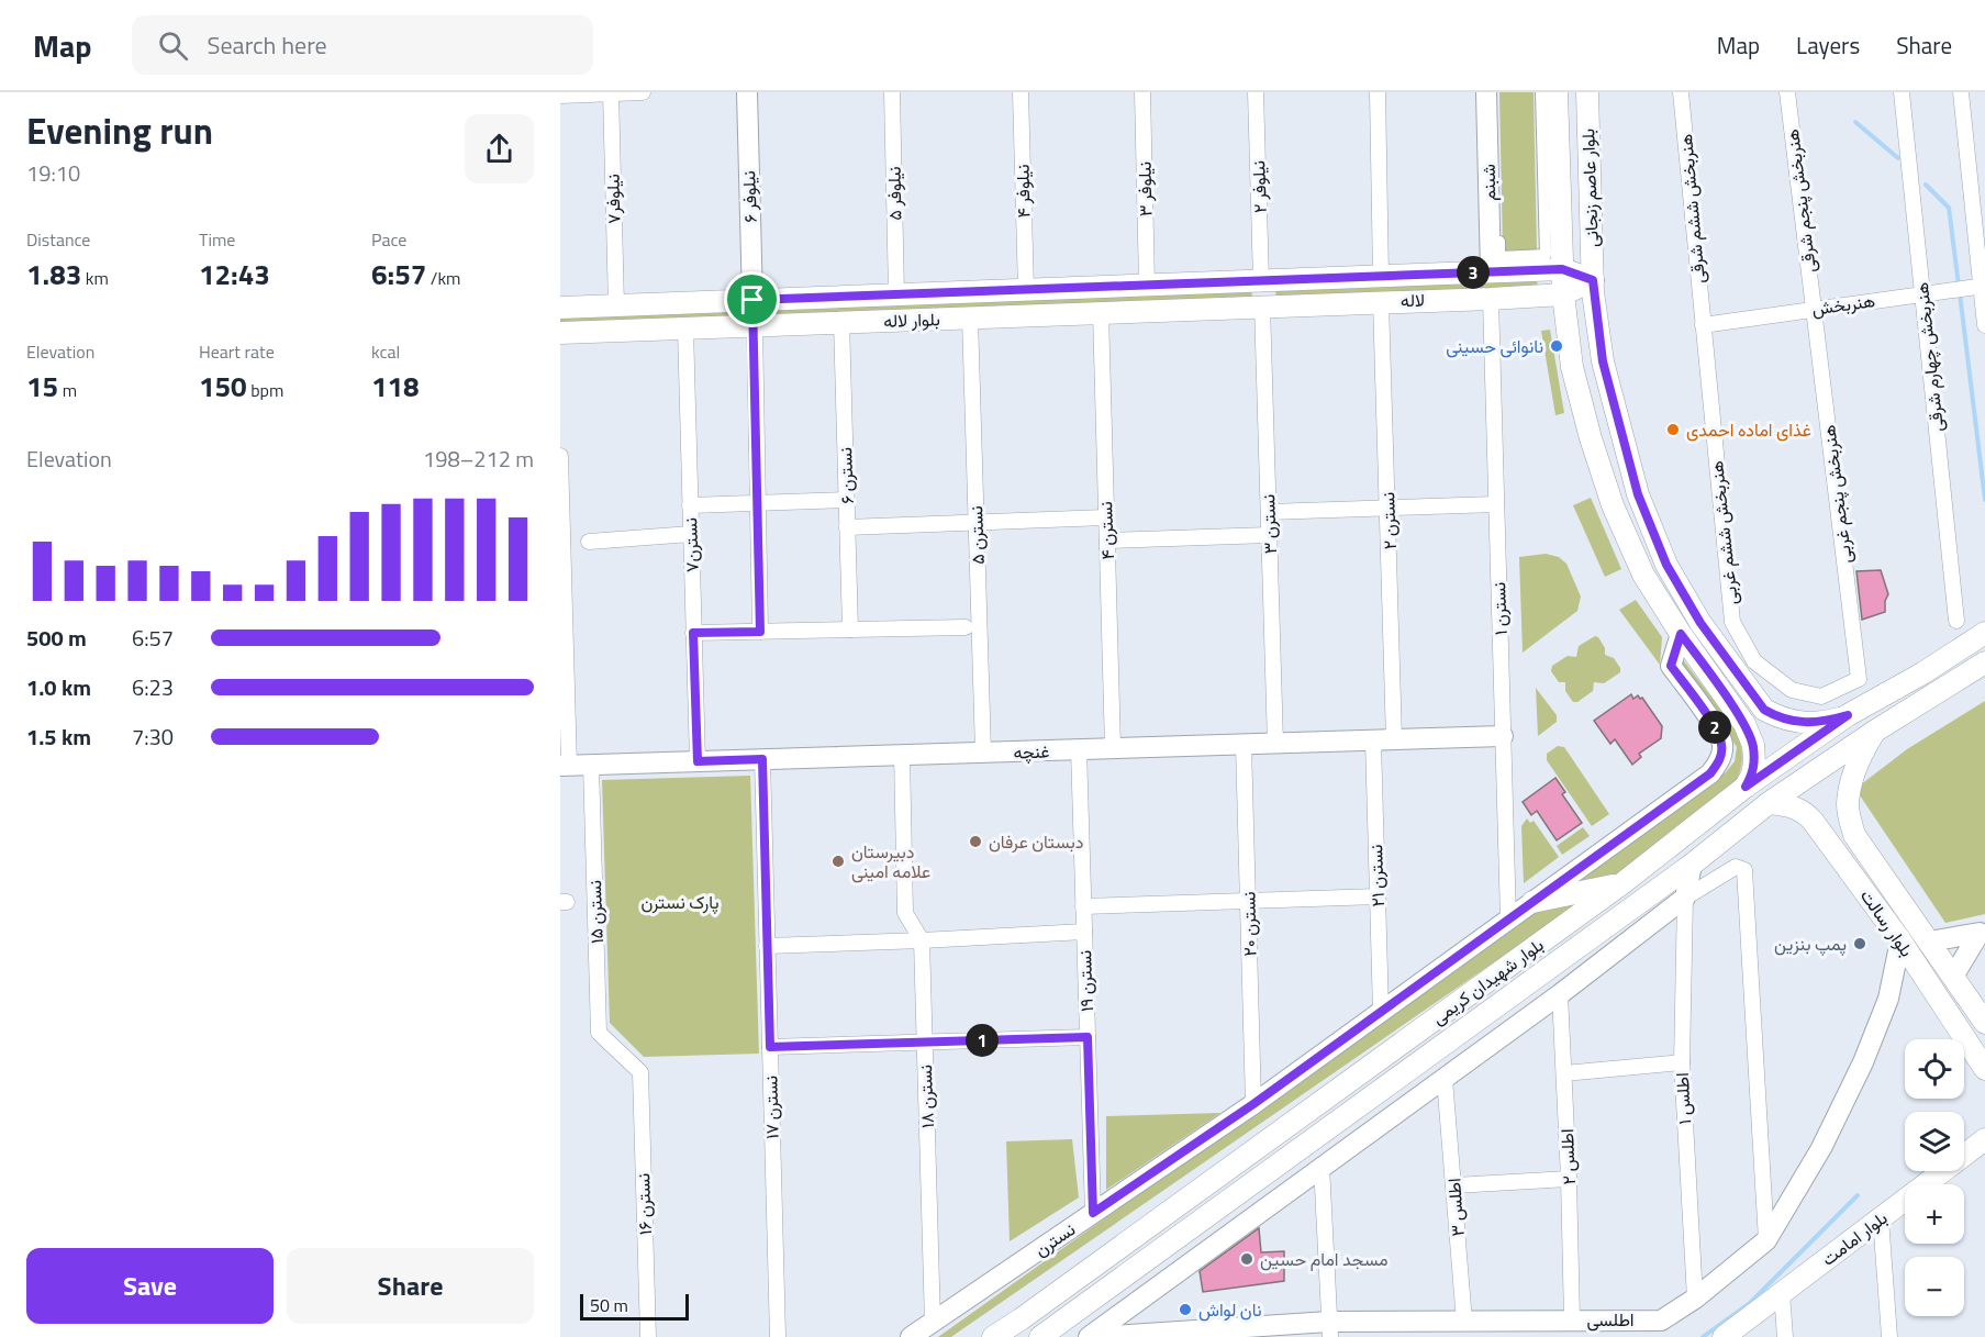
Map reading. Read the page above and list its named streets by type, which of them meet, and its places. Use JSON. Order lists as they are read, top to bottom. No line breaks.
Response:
{"streets":{"main road":["بلوار عاصم زنجانی","لاله","بلوار لاله","بلوار رسالت","بلوار شهیدان کریمی","بلوار امامت"],"street":["شبنم","نیلوفر ۲","نیلوفر ۳","نیلوفر ۴","نیلوفر ۵","نیلوفر ۶","نیلوفر۷","هنربخش پنجم شرقی","هنربخش ششم شرقی","هنربخش","هنربخش چهارم شرقی","نسترن ۶","هنربخش پنجم غربی","نسترن ۲","نسترن ۳","نسترن ۴","هنربخش ششم غربی","نسترن ۵","نسترن۷","نسترن ۱","غنچه","نسترن ۲۱","نسترن ۱۵","نسترن ۲۰","نسترن ۱۹","نسترن ۱۸","اطلس ۱","نسترن ۱۷","اطلس ۲","نسترن ۱۶","اطلس ۳","نسترن","اطلسی"]},"crossings":[["شبنم","لاله"],["نیلوفر ۲","لاله"],["نیلوفر ۲","بلوار لاله"],["بلوار عاصم زنجانی","لاله"],["بلوار عاصم زنجانی","بلوار شهیدان کریمی"],["بلوار عاصم زنجانی","نسترن"],["نیلوفر ۳","بلوار لاله"],["نیلوفر ۴","بلوار لاله"],["نیلوفر ۵","بلوار لاله"],["نیلوفر ۶","بلوار لاله"],["نیلوفر۷","بلوار لاله"],["هنربخش پنجم شرقی","هنربخش"],["هنربخش پنجم شرقی","هنربخش پنجم غربی"],["هنربخش ششم شرقی","هنربخش"],["هنربخش ششم شرقی","هنربخش ششم غربی"],["لاله","بلوار لاله"],["لاله","نسترن ۲"],["لاله","نسترن ۳"],["لاله","نسترن ۱"],["هنربخش","هنربخش چهارم شرقی"],["هنربخش","هنربخش پنجم غربی"],["هنربخش","هنربخش ششم غربی"],["بلوار لاله","نسترن ۶"],["بلوار لاله","نسترن ۳"],["بلوار لاله","نسترن ۴"],["بلوار لاله","نسترن ۵"],["بلوار لاله","نسترن۷"],["هنربخش پنجم غربی","هنربخش ششم غربی"],["نسترن ۲","غنچه"],["نسترن ۳","غنچه"],["نسترن ۴","غنچه"],["نسترن ۵","غنچه"],["نسترن۷","غنچه"],["نسترن ۱","غنچه"],["نسترن ۱","نسترن"],["غنچه","نسترن ۲۱"],["غنچه","نسترن ۱۵"],["غنچه","نسترن ۲۰"],["غنچه","نسترن ۱۹"],["غنچه","نسترن ۱۸"],["غنچه","نسترن ۱۷"],["نسترن ۲۱","نسترن"],["نسترن ۱۵","نسترن ۱۶"],["بلوار رسالت","بلوار شهیدان کریمی"],["بلوار رسالت","اطلسی"],["نسترن ۲۰","نسترن"],["نسترن ۱۹","نسترن"],["نسترن ۱۸","نسترن"],["اطلس ۱","اطلسی"],["اطلس ۲","اطلسی"],["اطلس ۳","اطلسی"]],"parks":["پارک نسترن"],"places":["نانوائی حسینی","غذای اماده احمدی","دبستان عرفان","دبیرستان علامه امینی","پمپ بنزین","مسجد امام حسین","نان لواش"],"scale_bar":"50 m","page":{"header":"Map","search":"Search here","nav":["Map","Layers","Share"],"heading":["Evening run","19:10"],"stats":[["Distance","1.83 km"],["Time","12:43"],["Pace","6:57 /km"],["Elevation","15 m"],["Heart rate","150 bpm"],["kcal","118"]],"pins":["3","2","1"],"chart":["Elevation","198–212 m"],"list":[{"name":"500 m","note":"6:57"},{"name":"1.0 km","note":"6:23"},{"name":"1.5 km","note":"7:30"}],"map_buttons":["+","−"],"buttons":["Save","Share"],"scale":"50 m"}}
